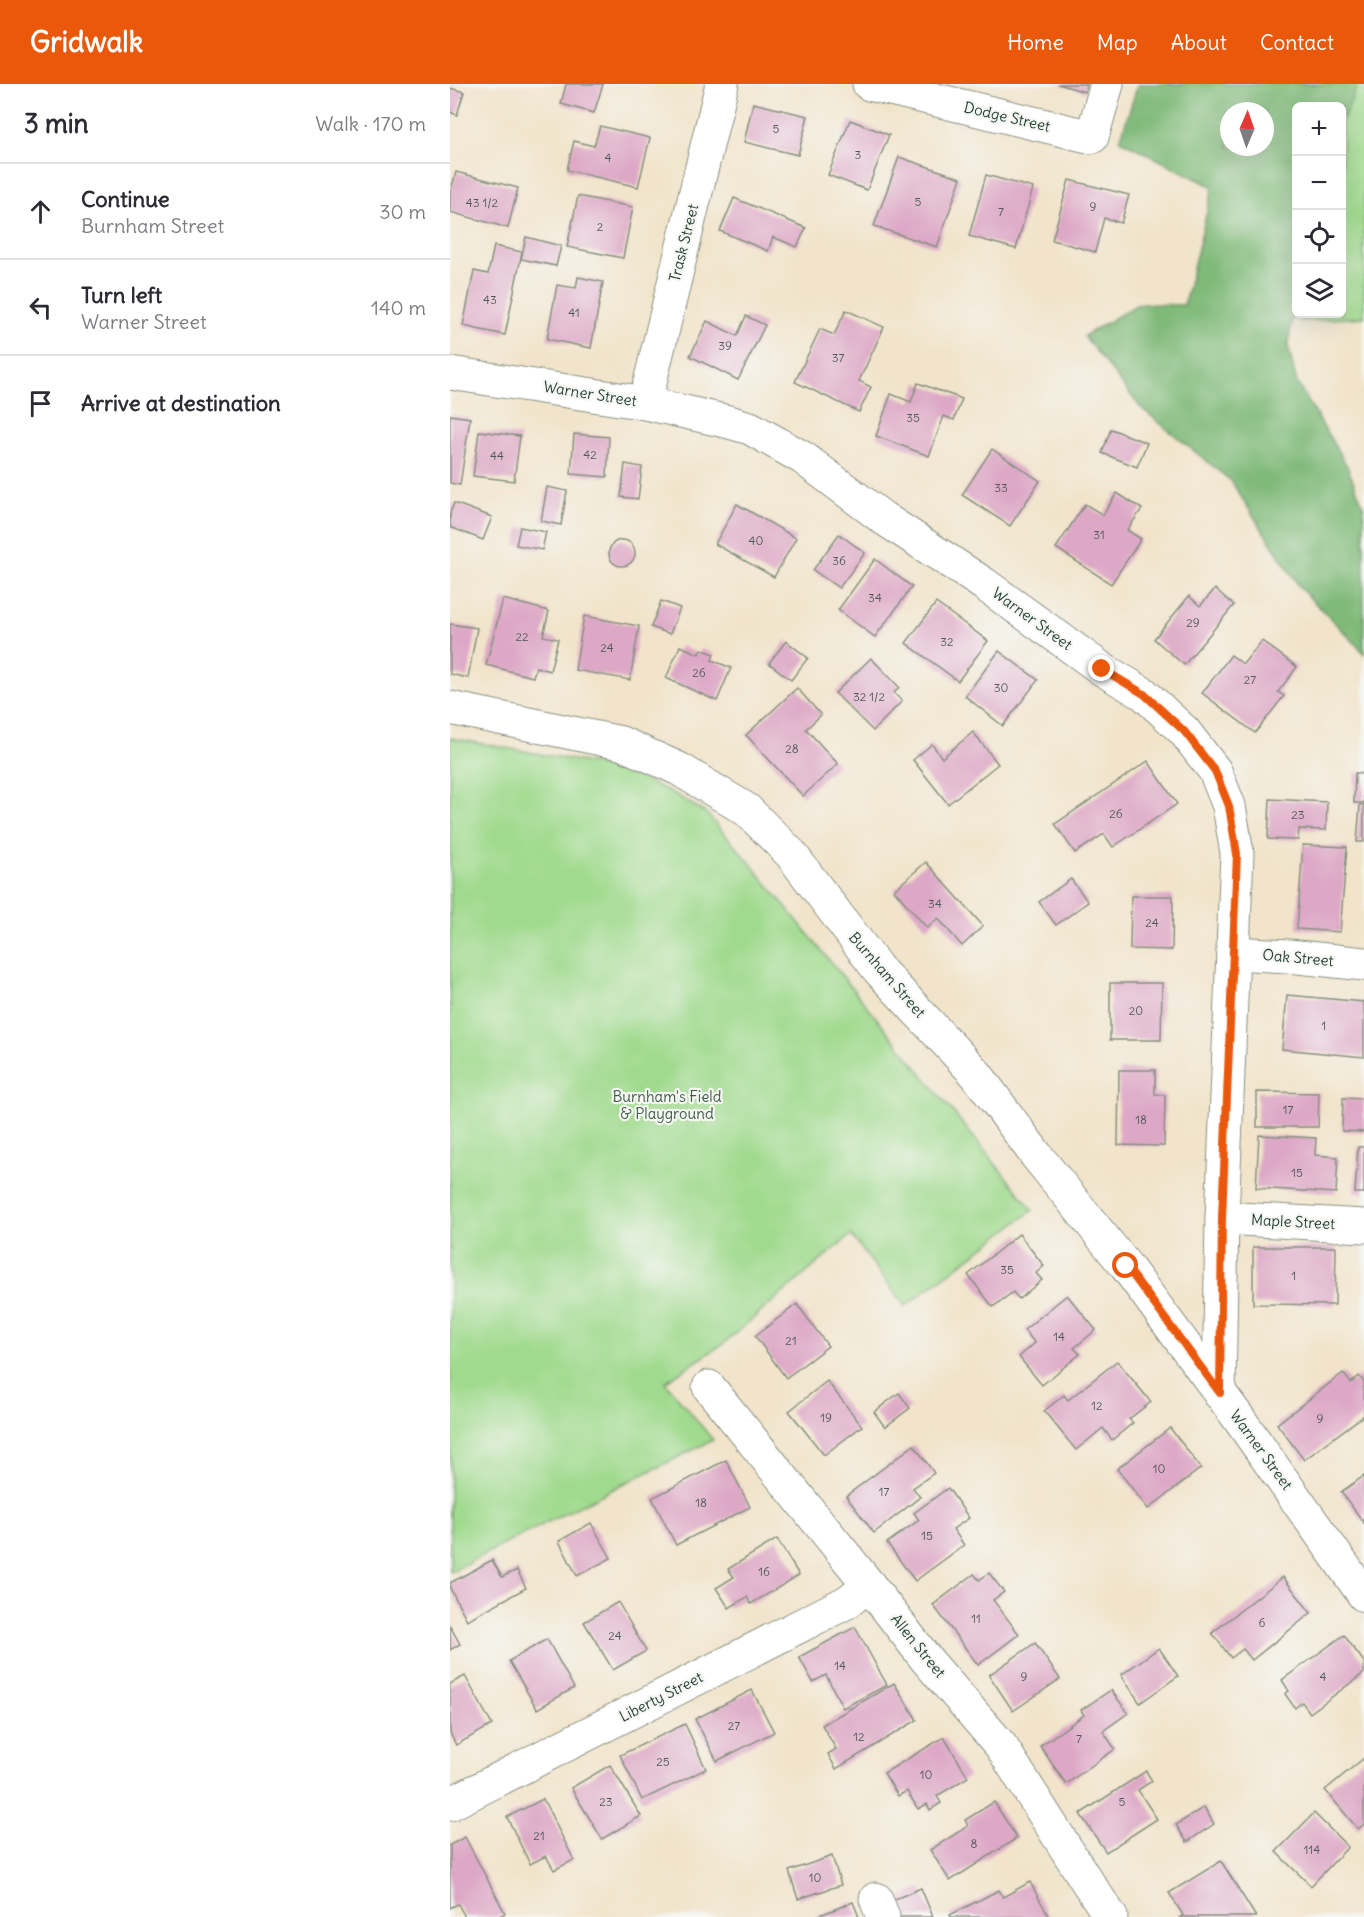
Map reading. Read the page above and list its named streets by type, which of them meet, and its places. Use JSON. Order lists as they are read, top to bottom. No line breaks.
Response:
{"streets":{"street":["Dodge Street","Trask Street","Warner Street","Oak Street","Burnham Street","Maple Street","Allen Street","Liberty Street"]},"crossings":[["Trask Street","Warner Street"],["Warner Street","Oak Street"],["Warner Street","Burnham Street"],["Warner Street","Maple Street"],["Allen Street","Liberty Street"]],"parks":["Burnham's Field & Playground"],"house_numbers":["5","3","4","5","43 1/2","9","7","2","43","41","39","37","35","42","44","33","31","40","36","34","29","22","32","24","26","27","30","32 1/2","28","26","23","34","24","20","1","17","18","15","35","1","14","21","12","19","9","10","17","18","15","16","11","6","24","14","9","4","27","12","7","25","10","23","5","21","8","114","10"],"north":"top","page":{"header":"Gridwalk","nav":["Home","Map","About","Contact"],"heading":["3 min","Walk · 170 m"],"map_buttons":["+","−"],"list":[["Continue","Burnham Street","30 m"],["Turn left","Warner Street","140 m"],"Arrive at destination"]}}
